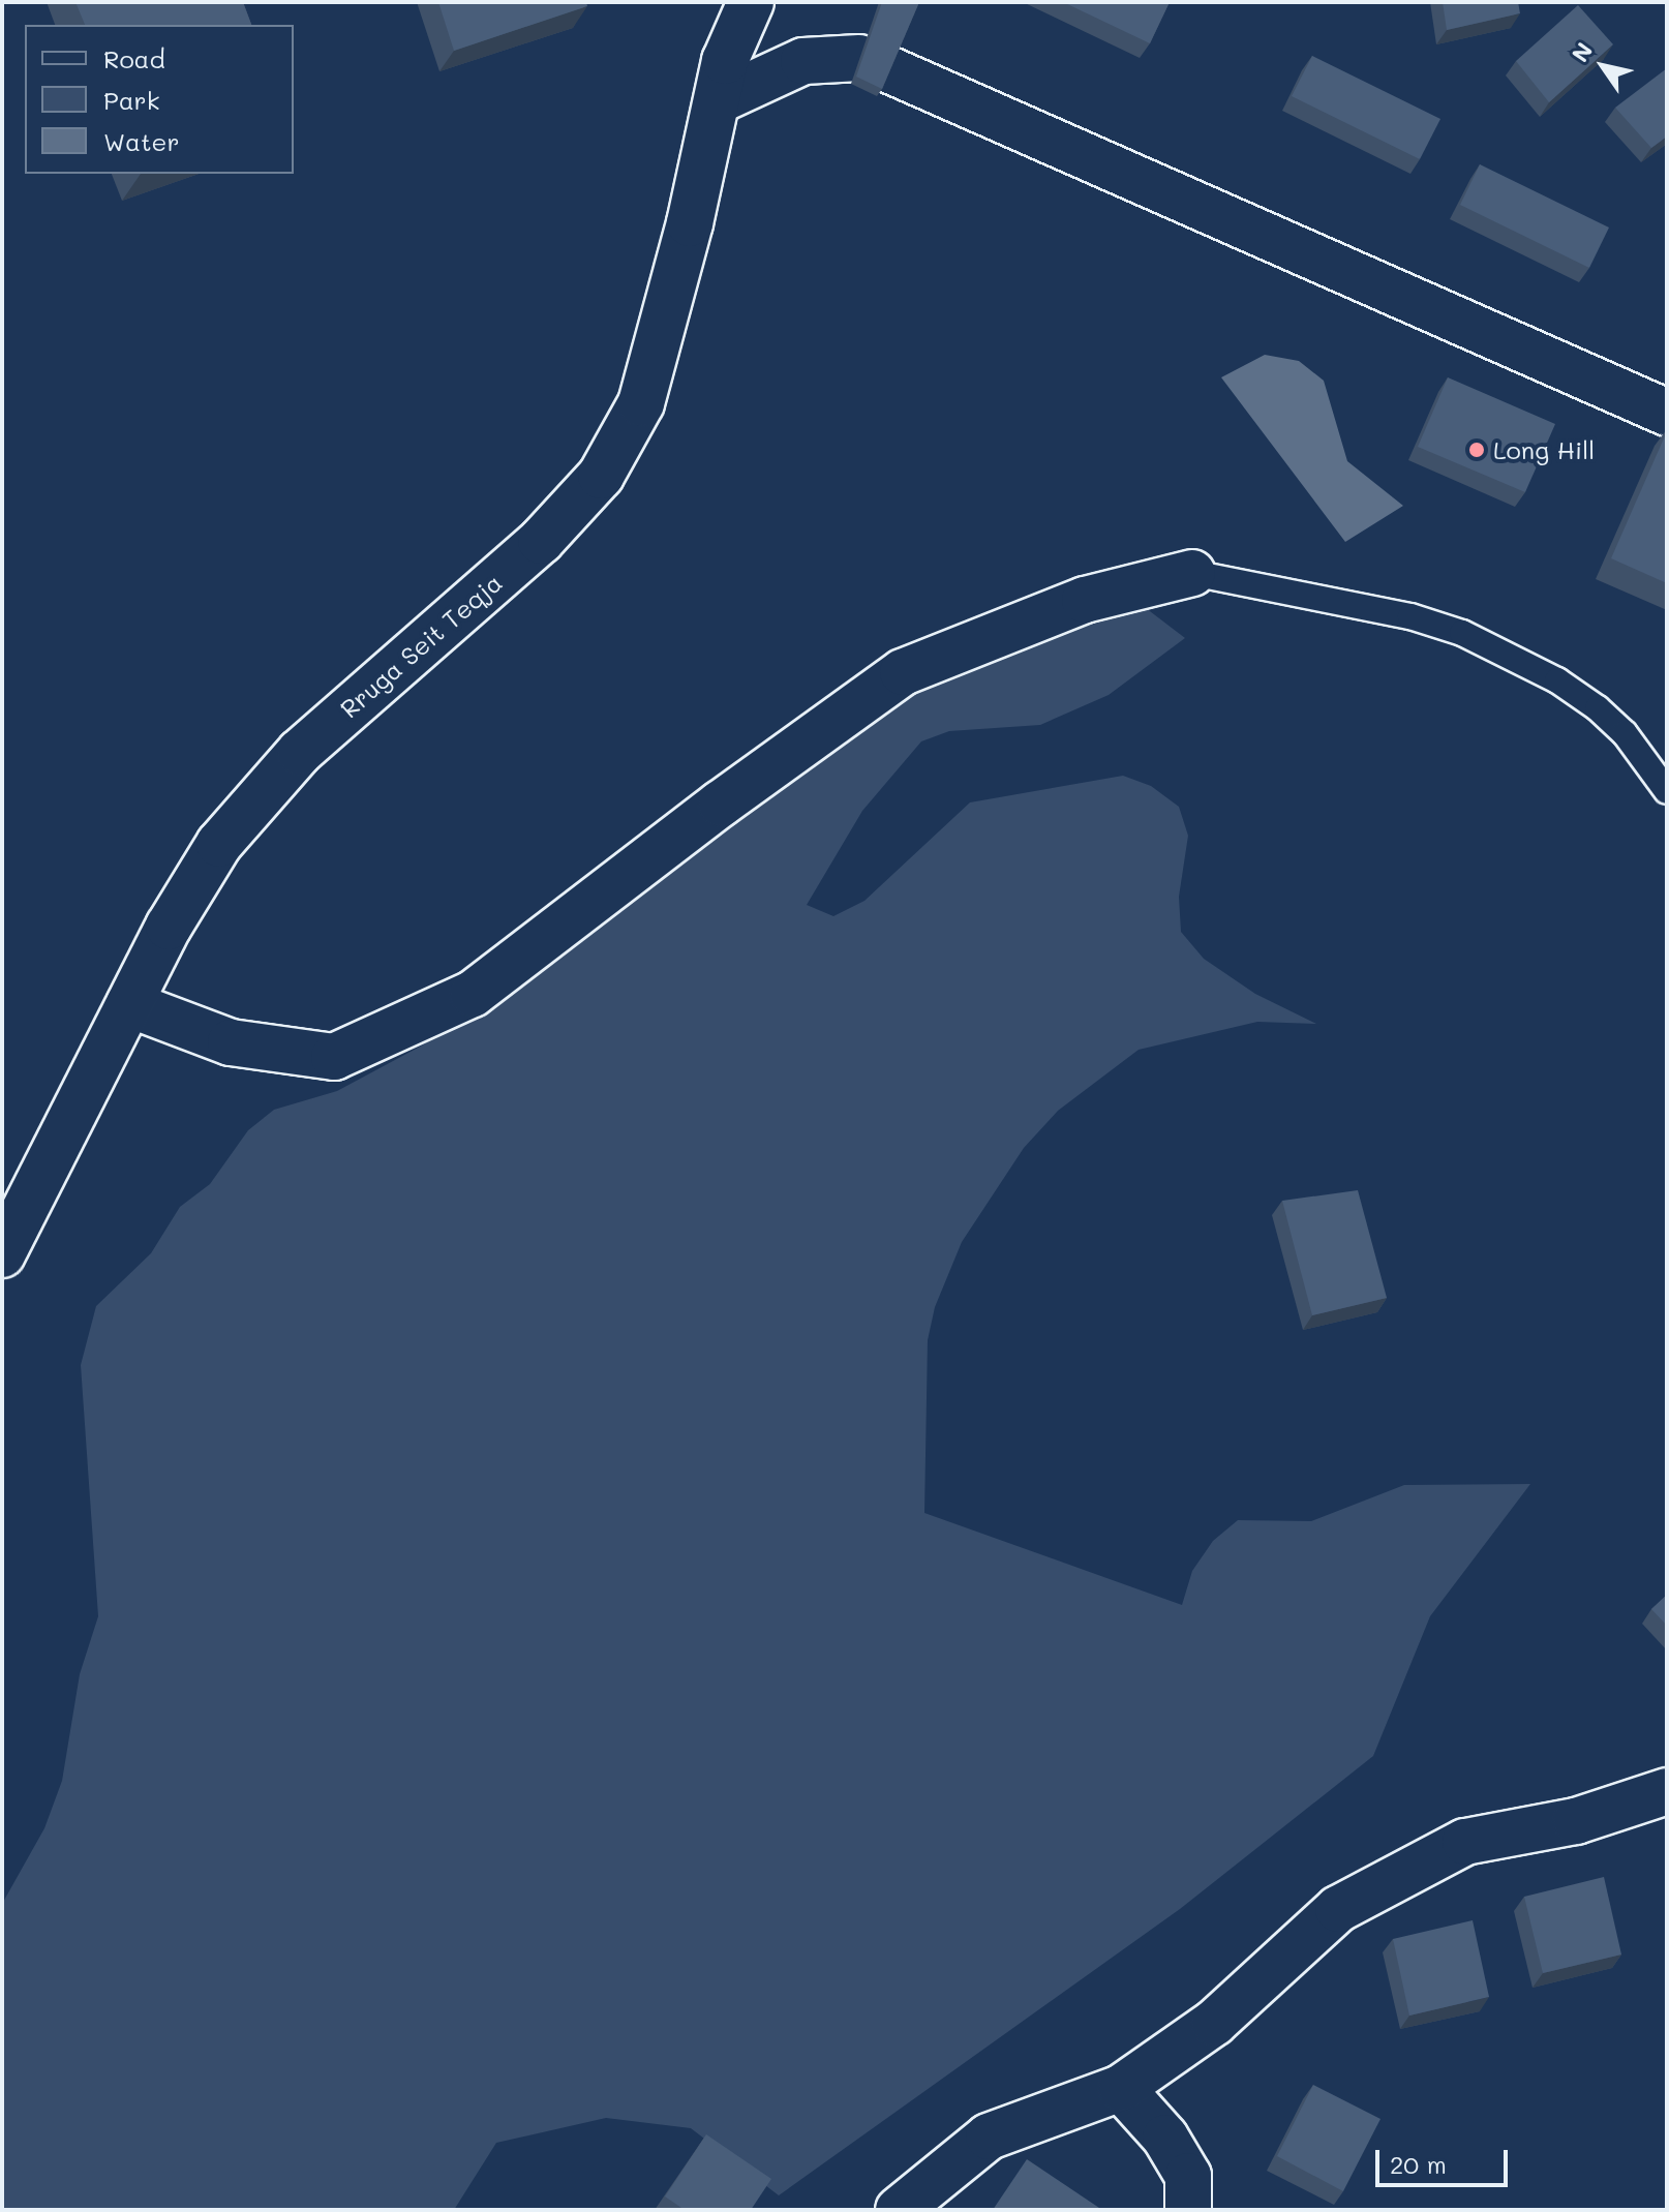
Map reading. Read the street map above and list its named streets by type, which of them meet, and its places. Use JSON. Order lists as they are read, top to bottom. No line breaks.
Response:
{"streets":{"street":["Rruga Seit Teqja"]},"places":["Long Hill"],"legend":["Road","Park","Water"],"scale_bar":"20 m","north":"top left"}
